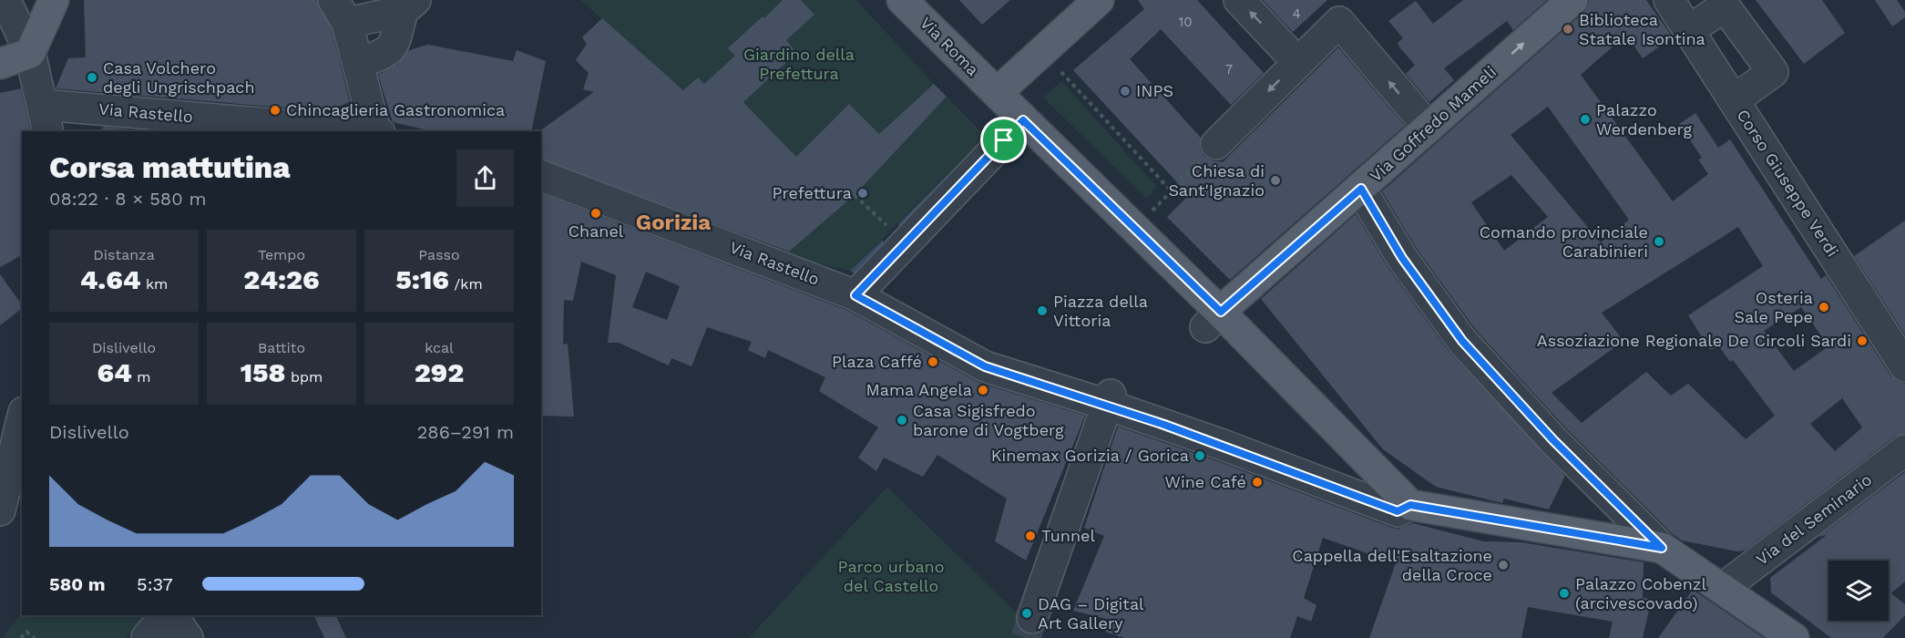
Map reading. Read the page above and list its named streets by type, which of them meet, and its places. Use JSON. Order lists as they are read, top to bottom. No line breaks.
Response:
{"streets":{"main road":["Via Roma","Via Goffredo Mameli"],"street":["Via Rastello","Corso Giuseppe Verdi","Via del Seminario"]},"one_way":["Via Goffredo Mameli"],"districts":["Gorizia"],"parks":["Giardino della Prefettura","Parco urbano del Castello"],"places":["Biblioteca Statale Isontina","Casa Volchero degli Ungrischpach","INPS","Chincaglieria Gastronomica","Palazzo Werdenberg","Chiesa di Sant'Ignazio","Prefettura","Chanel","Comando provinciale Carabinieri","Osteria Sale Pepe","Piazza della Vittoria","Assoziazione Regionale De Circoli Sardi","Plaza Caffé","Mama Angela","Casa Sigisfredo barone di Vogtberg","Kinemax Gorizia / Gorica","Wine Café","Tunnel","Cappella dell'Esaltazione della Croce","Palazzo Cobenzl (arcivescovado)","DAG – Digital Art Gallery"],"house_numbers":["4","10","7"],"page":{"heading":["Corsa mattutina","08:22 · 8 × 580 m"],"stats":[["Distanza","4.64 km"],["Tempo","24:26"],["Passo","5:16 /km"],["Dislivello","64 m"],["Battito","158 bpm"],["kcal","292"]],"chart":["Dislivello","286–291 m"],"list":[{"name":"580 m","note":"5:37"}]}}
